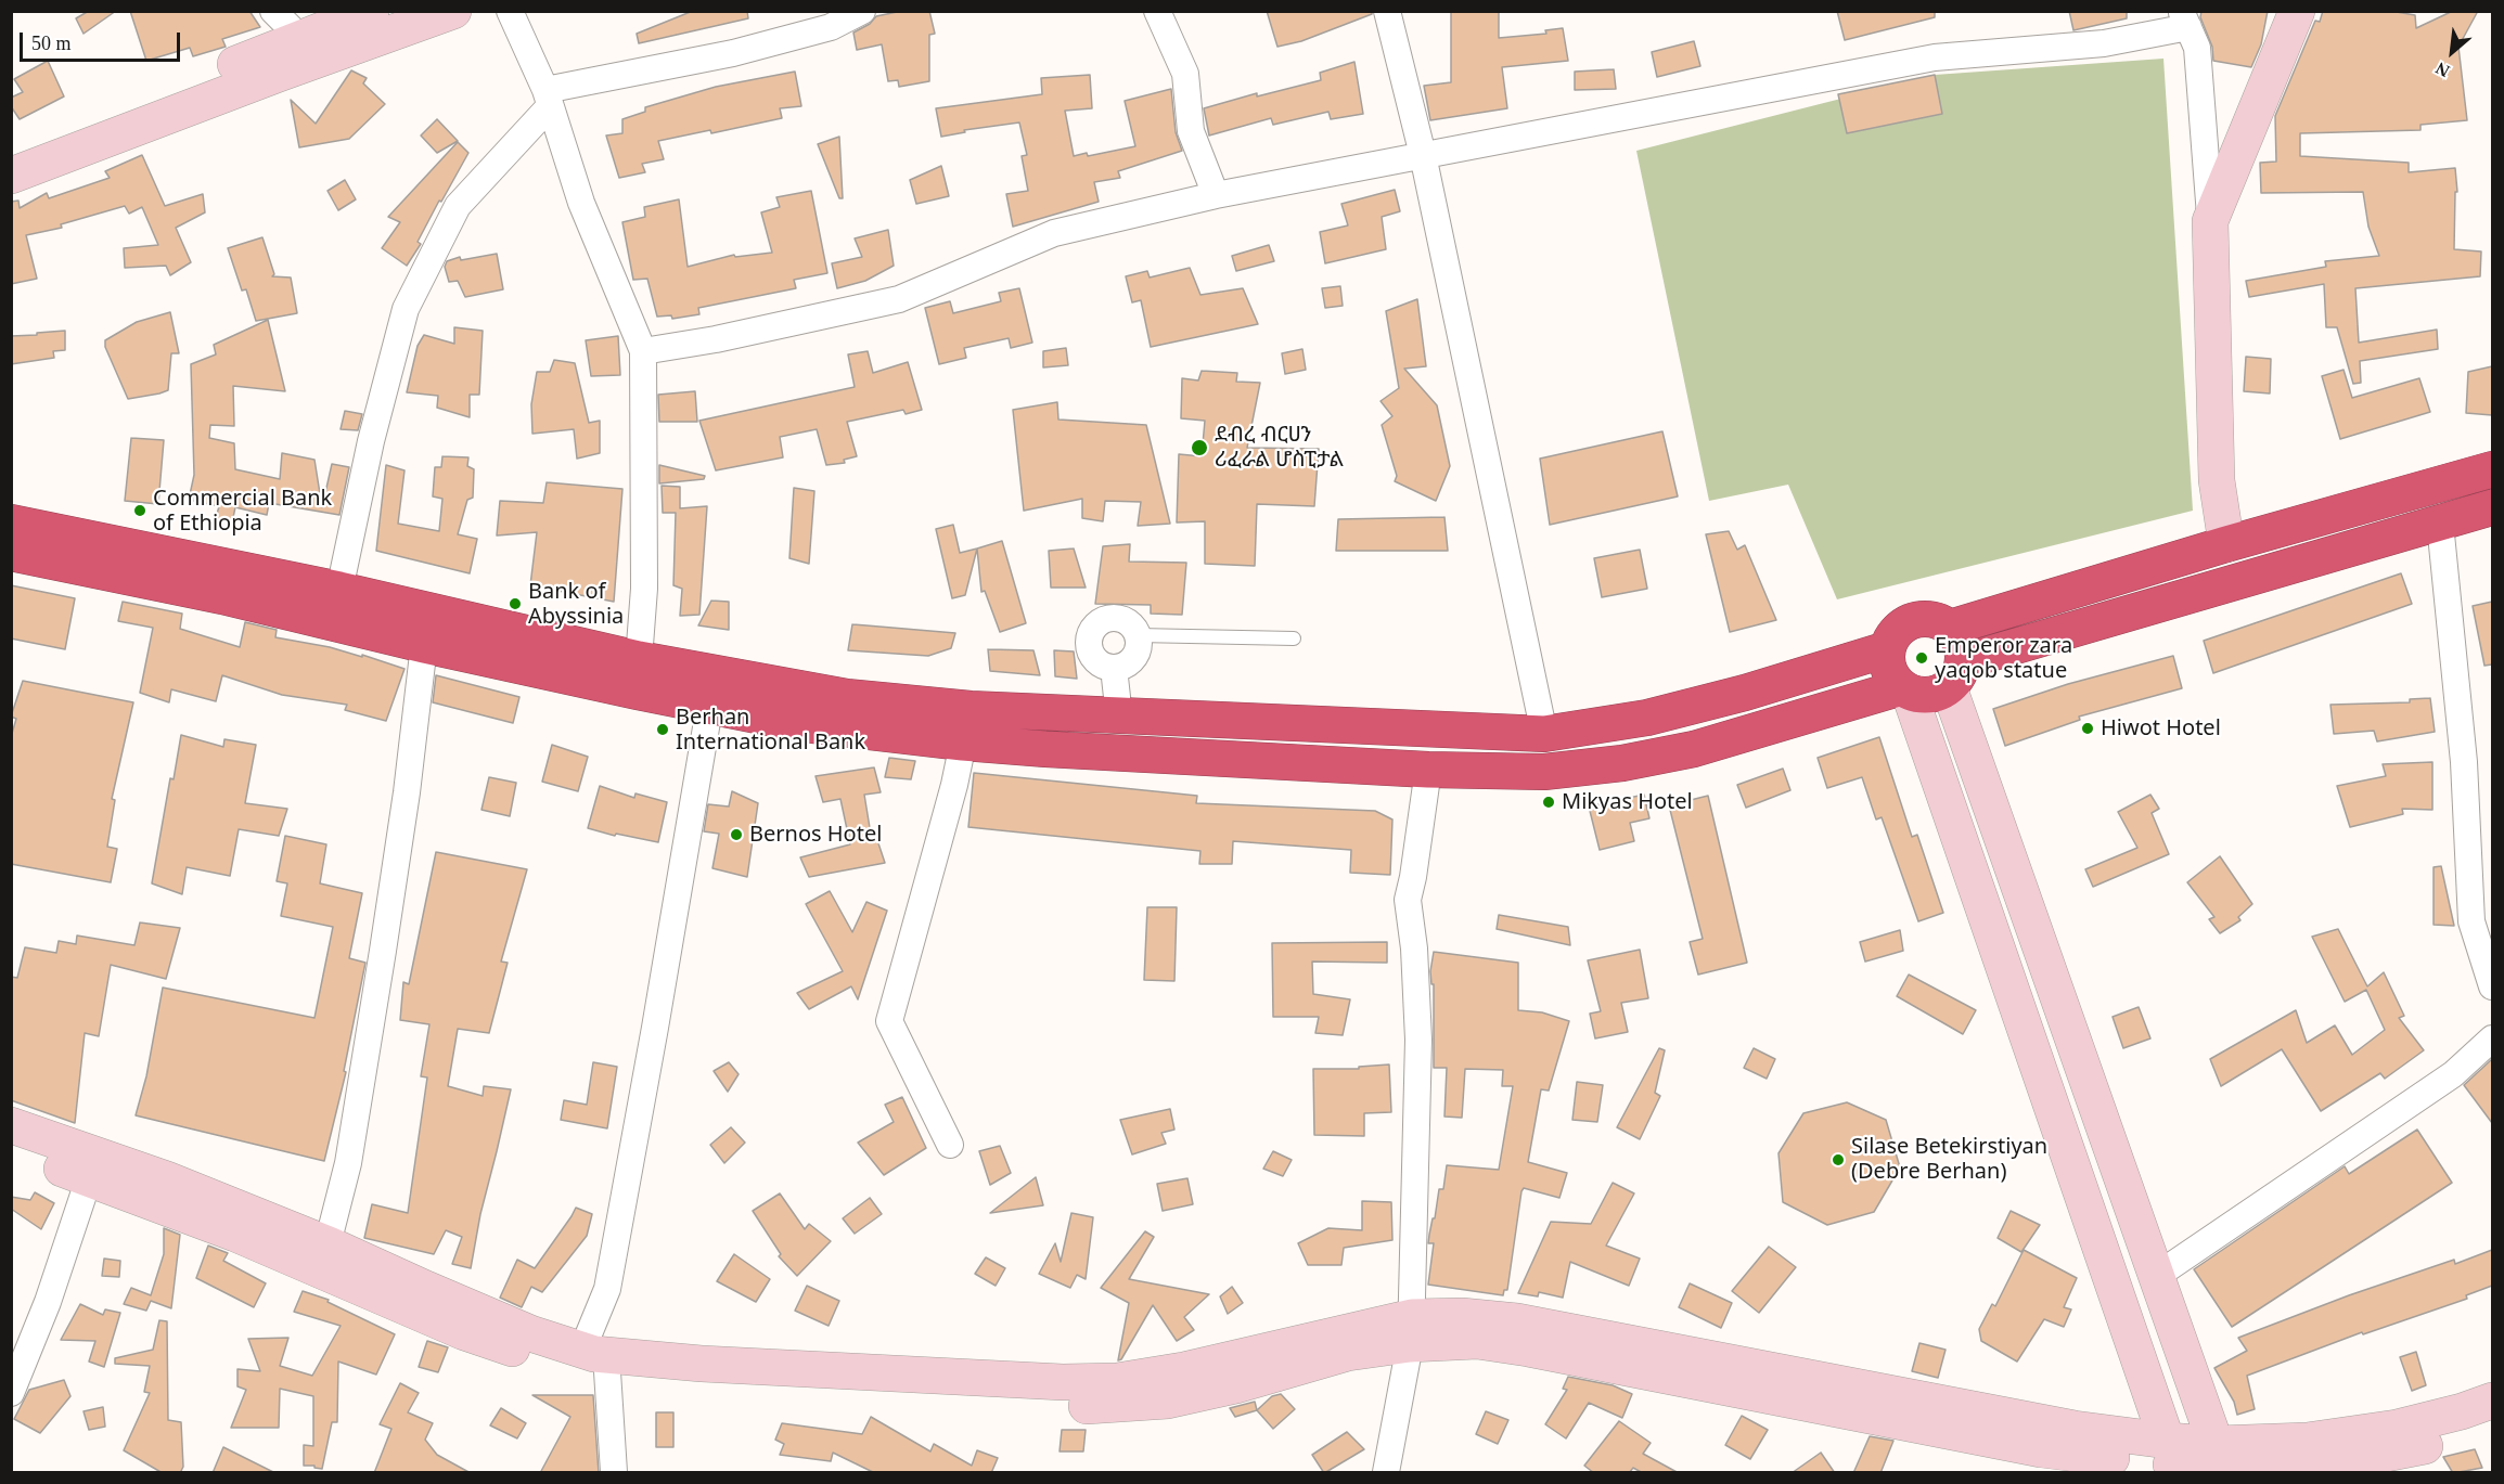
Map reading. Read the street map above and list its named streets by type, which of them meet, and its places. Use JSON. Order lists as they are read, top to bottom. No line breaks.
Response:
{"places":["ደብረ ብርሀን ሪፈራል ሆስፒታል","Commercial Bank of Ethiopia","Bank of Abyssinia","Emperor zara yaqob statue","Hiwot Hotel","Berhan International Bank","Mikyas Hotel","Bernos Hotel","Silase Betekirstiyan (Debre Berhan)"],"scale_bar":"50 m","north":"bottom left"}
